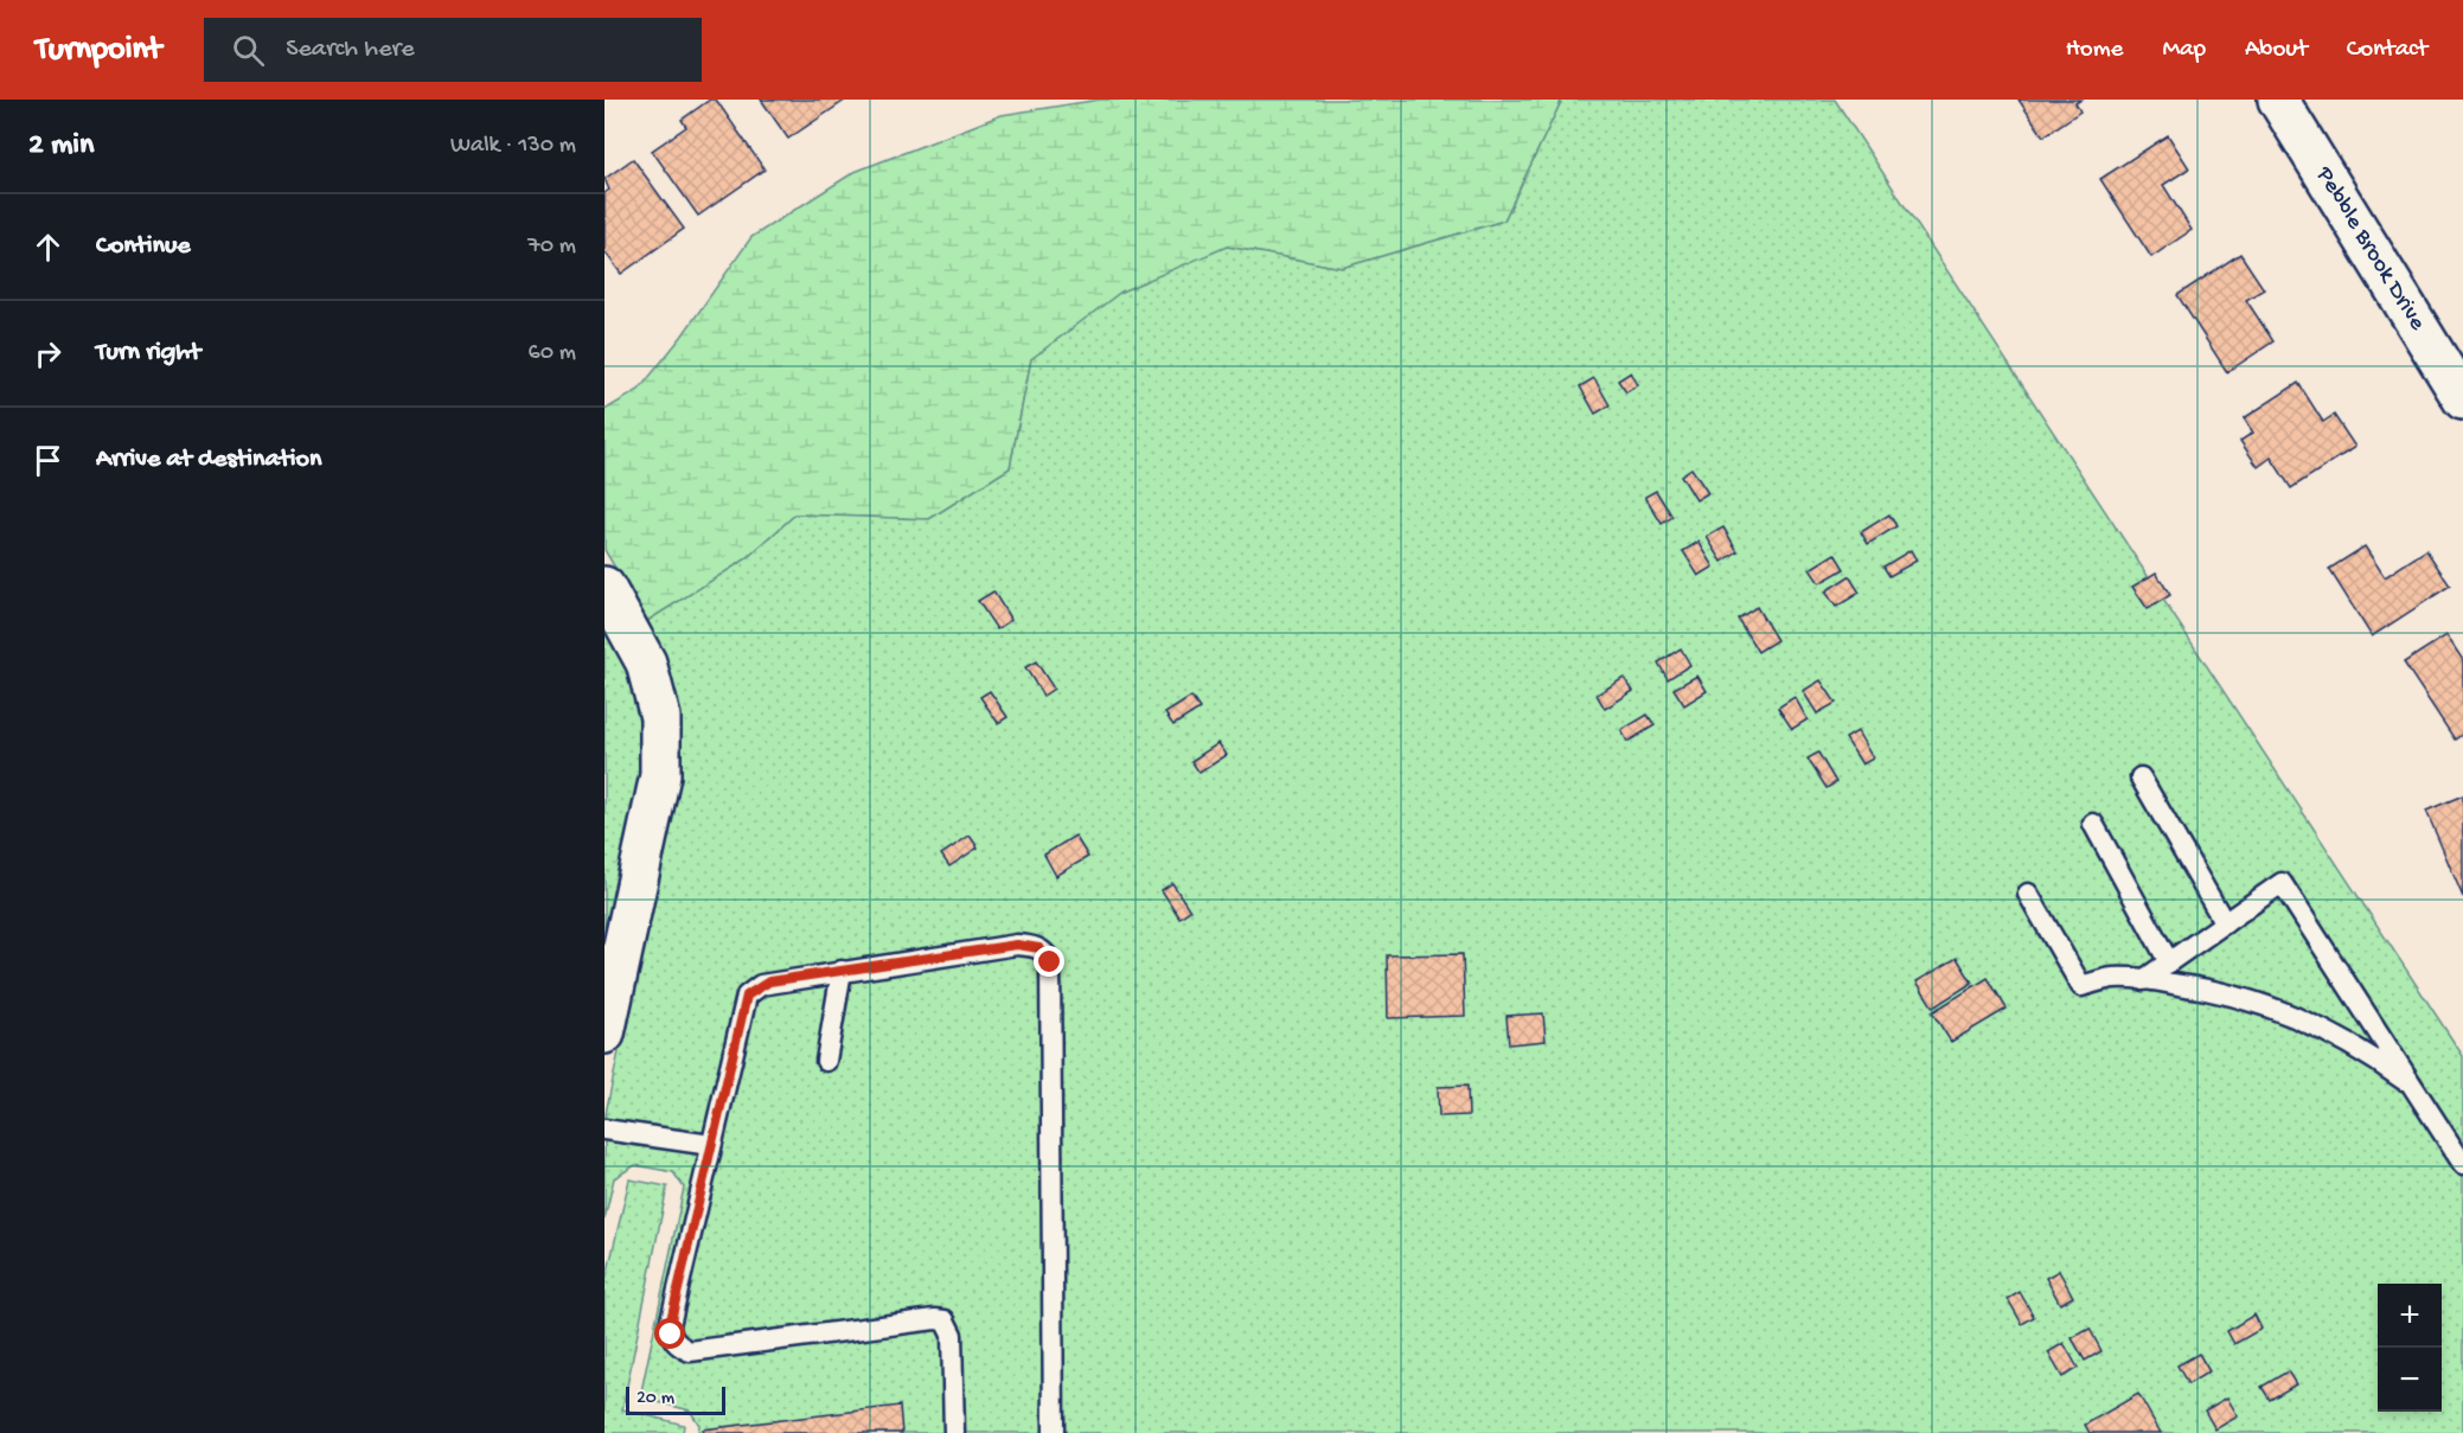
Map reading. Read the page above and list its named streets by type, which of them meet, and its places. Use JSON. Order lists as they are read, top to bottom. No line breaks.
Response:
{"streets":{"street":["Pebble Brook Drive"]},"scale_bar":"20 m","page":{"header":"Turnpoint","search":"Search here","nav":["Home","Map","About","Contact"],"heading":["2 min","Walk · 130 m"],"list":[["Continue","70 m"],["Turn right","60 m"],"Arrive at destination"],"map_buttons":["+","−"],"scale":"20 m"}}
